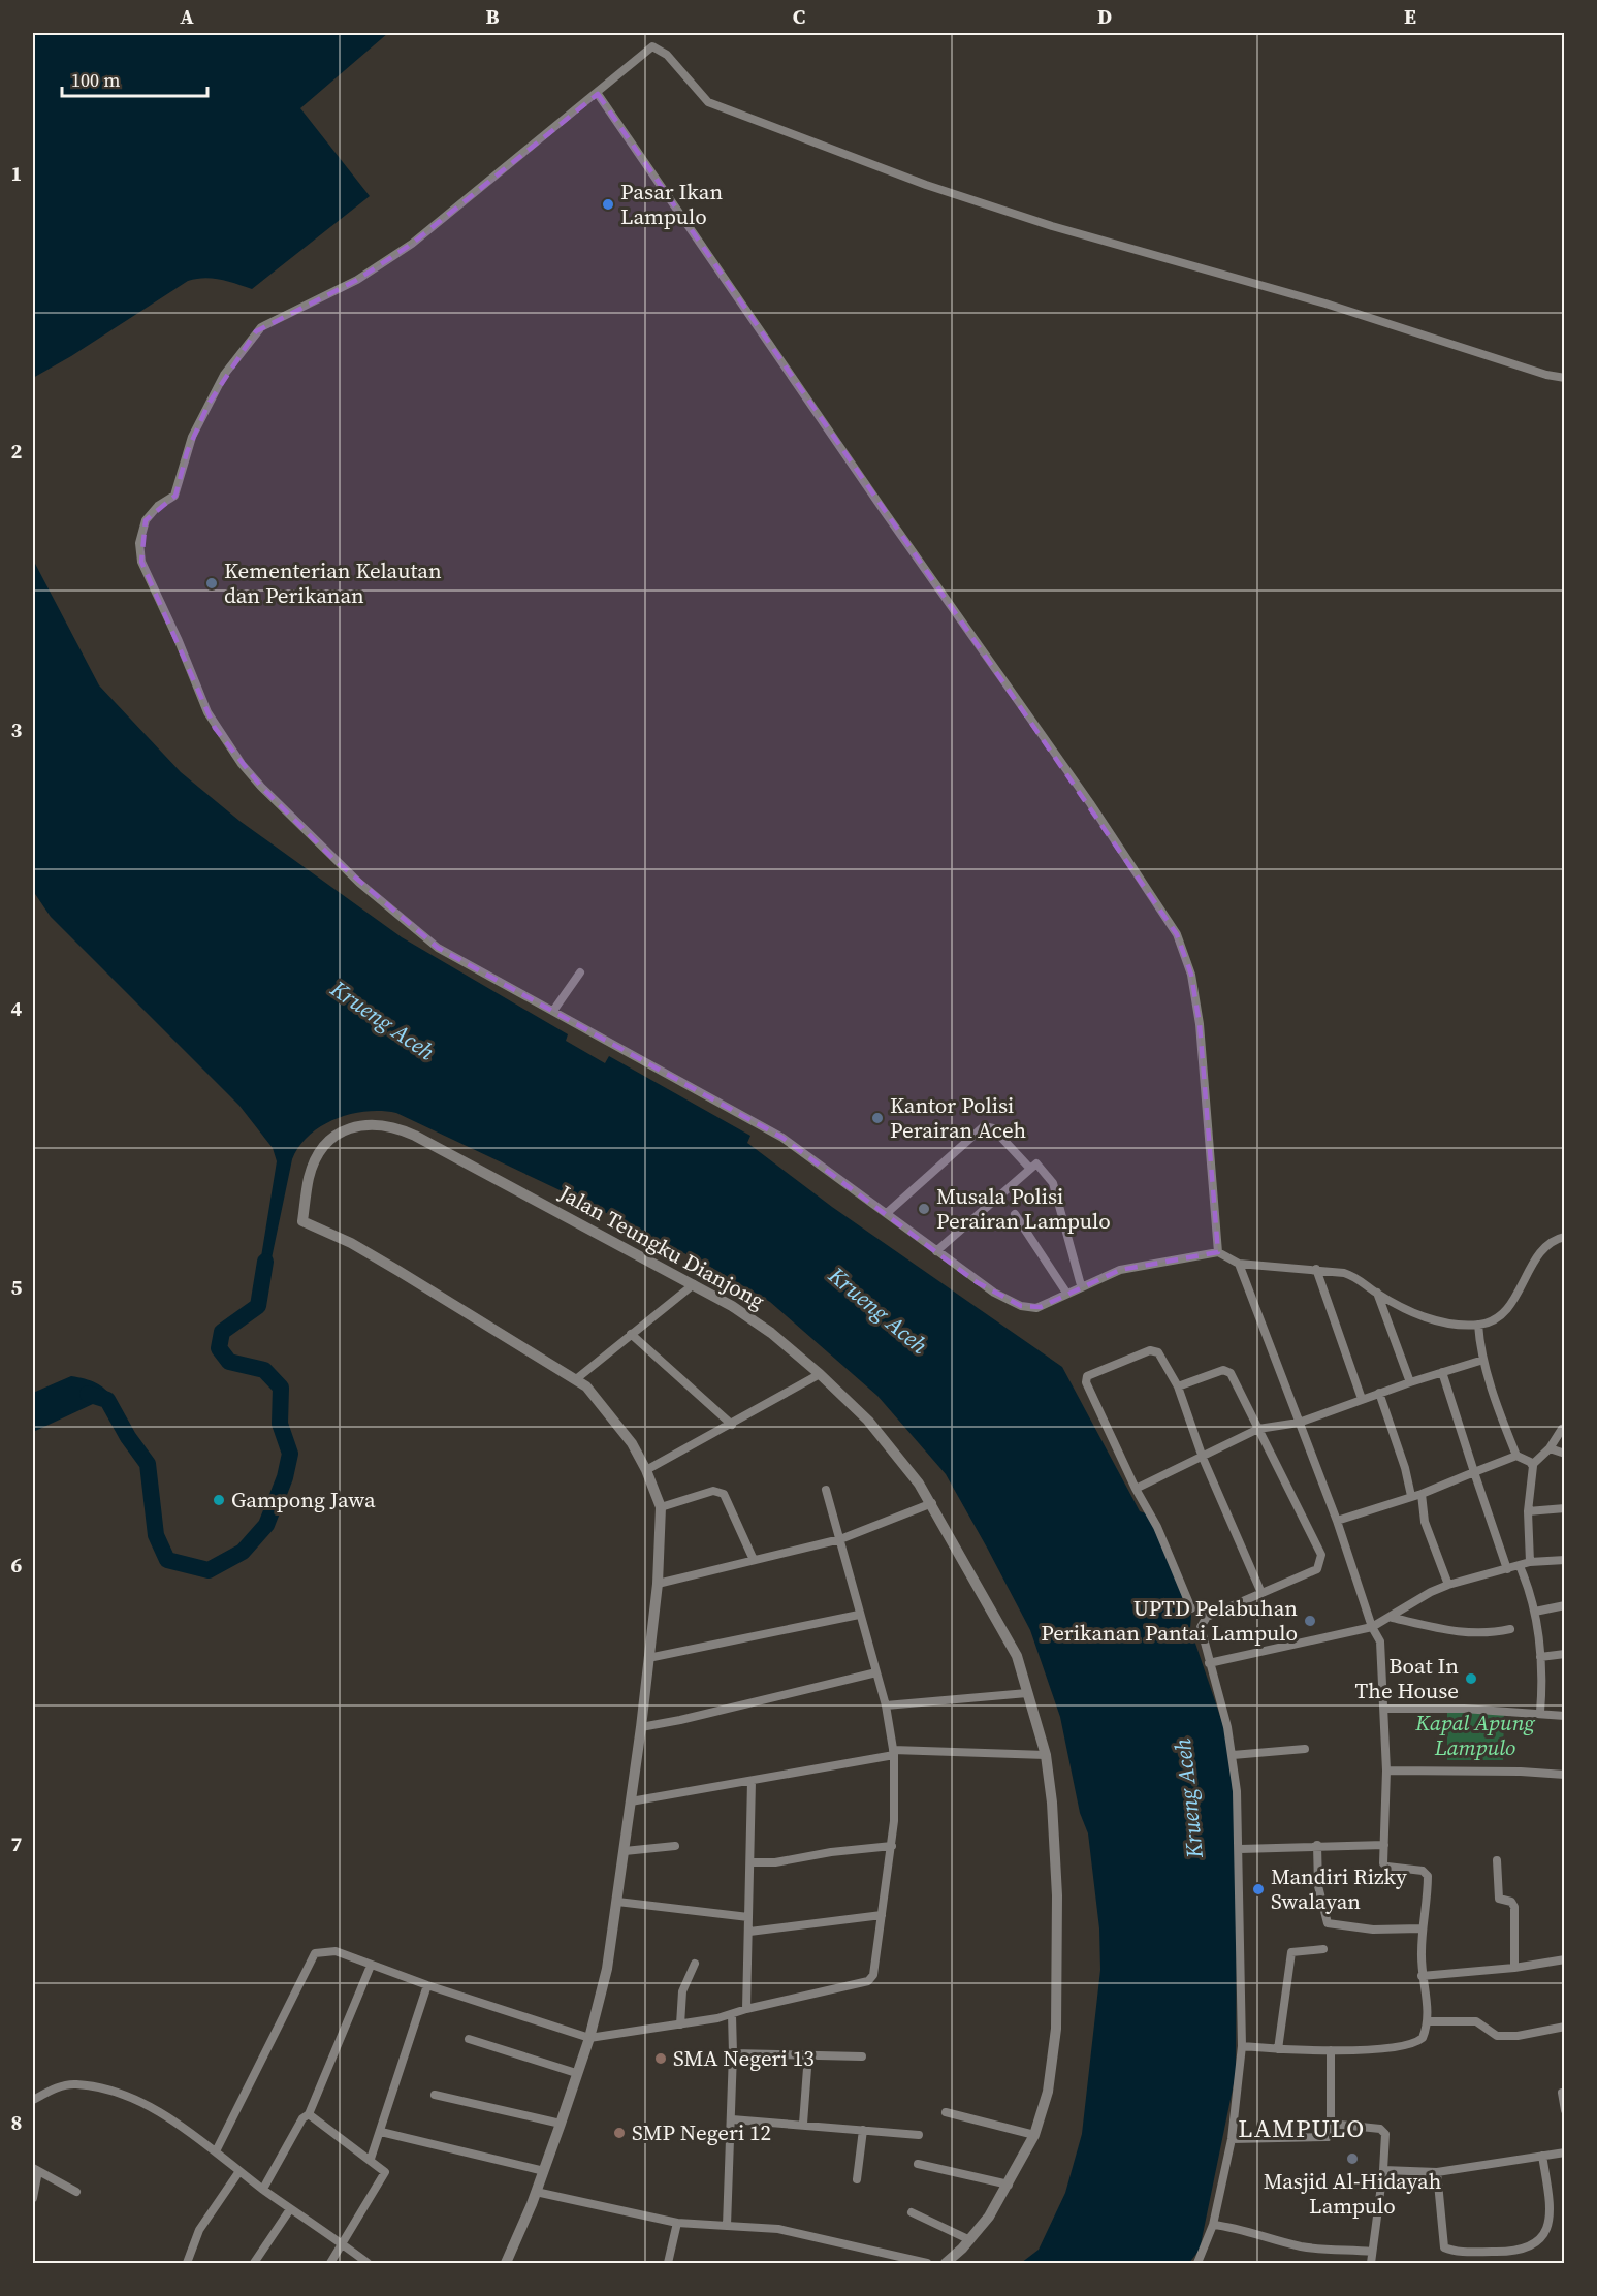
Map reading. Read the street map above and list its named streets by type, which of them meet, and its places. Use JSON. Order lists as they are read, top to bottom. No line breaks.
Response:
{"streets":{"street":["Jalan Teungku Dianjong"]},"districts":["LAMPULO"],"water":["Krueng Aceh"],"parks":["Kapal Apung Lampulo"],"places":["Pasar Ikan Lampulo","Kementerian Kelautan dan Perikanan","Kantor Polisi Perairan Aceh","Musala Polisi Perairan Lampulo","Gampong Jawa","UPTD Pelabuhan Perikanan Pantai Lampulo","Boat In The House","Mandiri Rizky Swalayan","SMA Negeri 13","SMP Negeri 12","Masjid Al-Hidayah Lampulo"],"scale_bar":"100 m","grid":{"columns":["A","B","C","D","E"],"rows":["1","2","3","4","5","6","7","8"]}}
